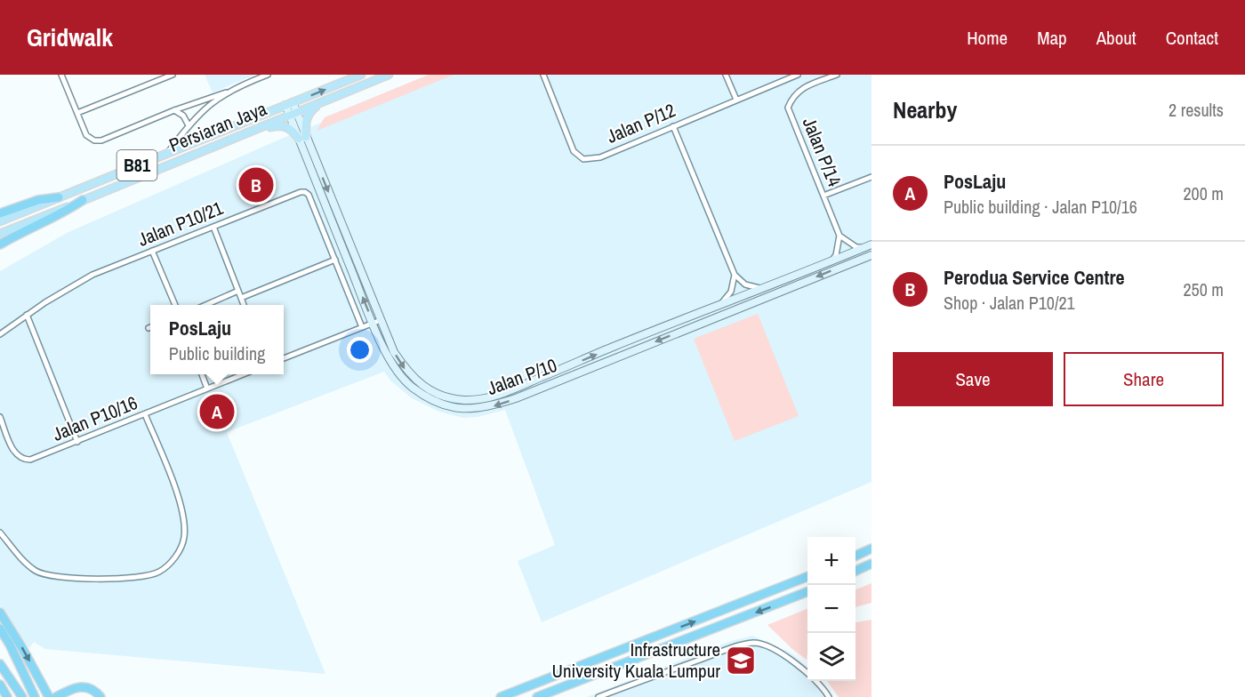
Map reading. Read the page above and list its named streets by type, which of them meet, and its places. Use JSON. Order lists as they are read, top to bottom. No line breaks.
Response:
{"streets":{"main road":["Persiaran Jaya","B81"],"street":["Jalan P/12","Jalan P/14","Jalan P10/21","Jalan P/10","Jalan P10/16"]},"crossings":[["Persiaran Jaya","Jalan P/10"]],"places":{"school or university":["Infrastructure University Kuala Lumpur"]},"page":{"header":"Gridwalk","nav":["Home","Map","About","Contact"],"heading":["Nearby","2 results"],"list":[{"mark":"A","name":"PosLaju","note":"Public building · Jalan P10/16","value":"200 m"},{"mark":"B","name":"Perodua Service Centre","note":"Shop · Jalan P10/21","value":"250 m"}],"pins":["B","A"],"popup":["PosLaju","Public building"],"buttons":["Save","Share"],"map_buttons":["+","−"]}}
